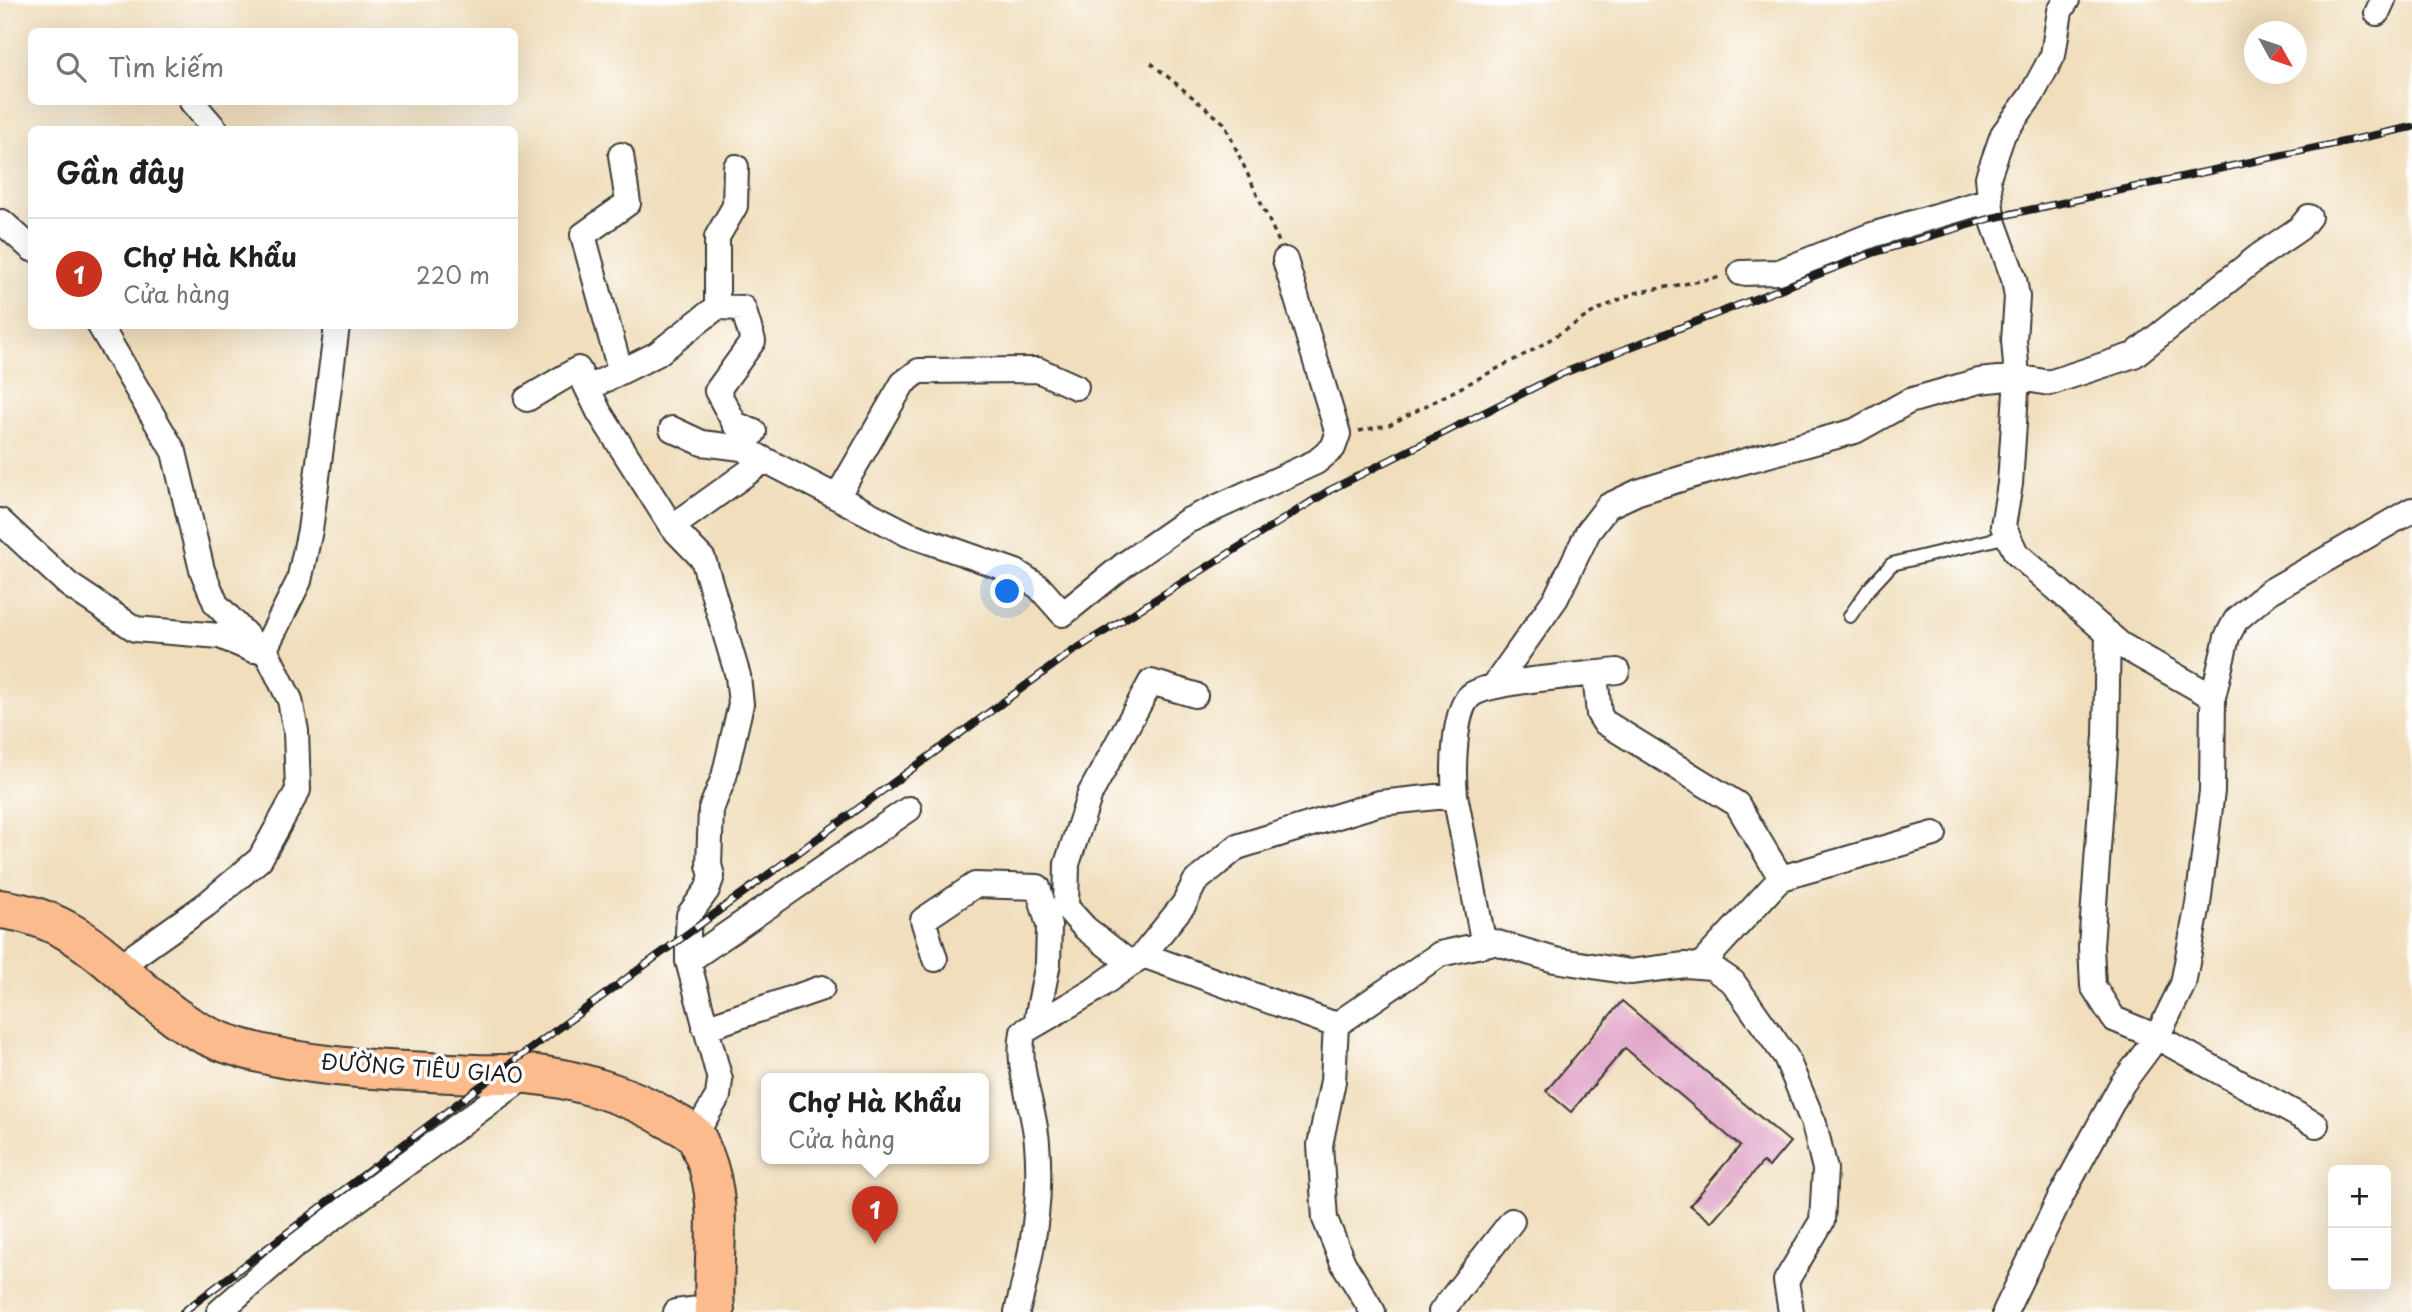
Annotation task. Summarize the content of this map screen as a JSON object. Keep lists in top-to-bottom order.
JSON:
{
  "streets": {
    "highway": ["ĐƯỜNG TIÊU GIAO"]
  },
  "north": "bottom right",
  "page": {
    "search": "Tìm kiếm",
    "heading": "Gần đây",
    "list": [
      {
        "mark": "1",
        "name": "Chợ Hà Khẩu",
        "note": "Cửa hàng",
        "value": "220 m"
      }
    ],
    "popup": ["Chợ Hà Khẩu", "Cửa hàng"],
    "map_buttons": ["+", "−"],
    "pins": "1"
  }
}
